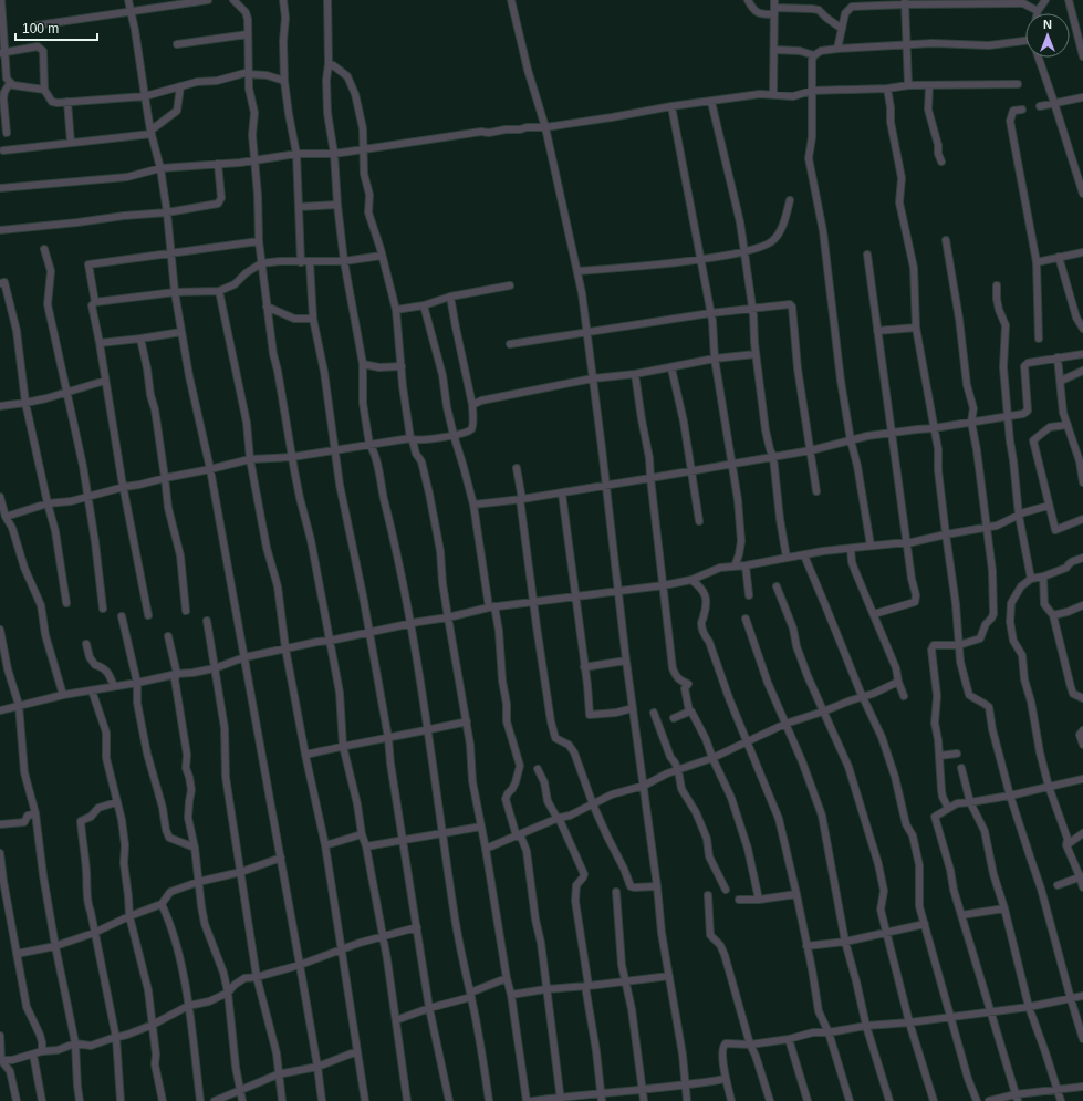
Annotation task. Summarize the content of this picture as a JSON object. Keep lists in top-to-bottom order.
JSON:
{
  "scale_bar": "100 m",
  "north": "top"
}
